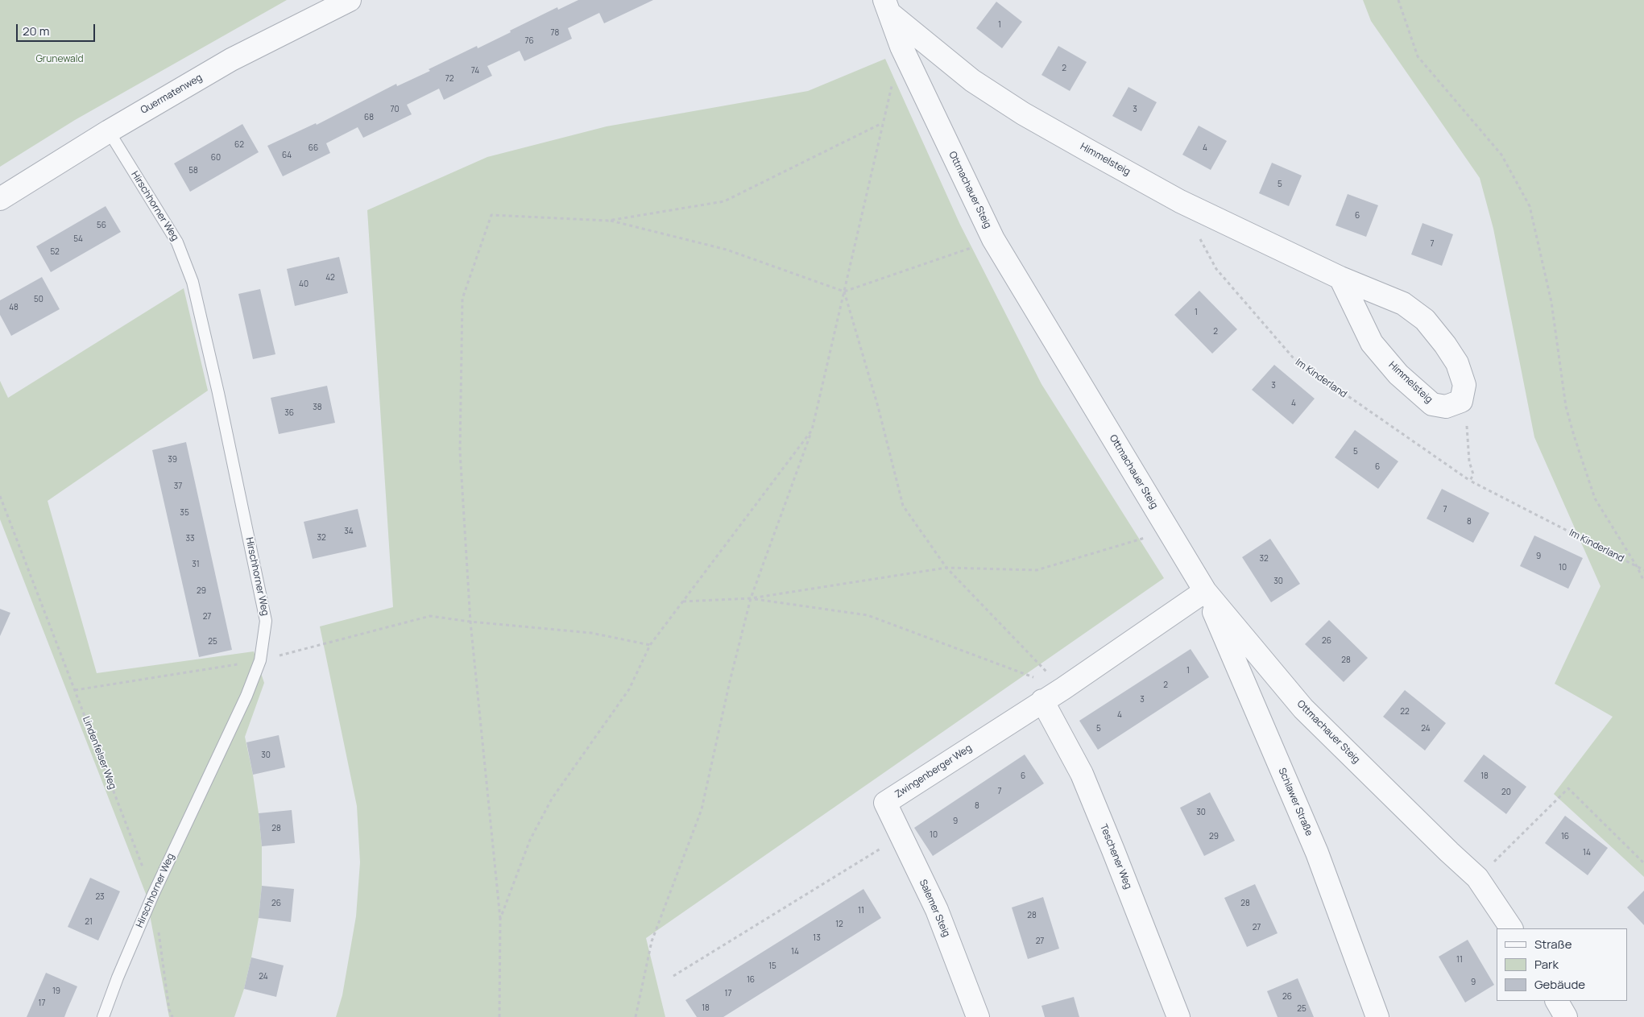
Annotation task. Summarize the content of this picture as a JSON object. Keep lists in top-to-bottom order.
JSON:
{
  "streets": {
    "street": [
      "Quermatenweg",
      "Himmelsteig",
      "Ottmachauer Steig",
      "Zwingenberger Weg",
      "Schlawer Straße",
      "Teschener Weg",
      "Salemer Steig"
    ],
    "lane": ["Hirschhorner Weg"],
    "path": ["Im Kinderland", "Lindenfelser Weg"]
  },
  "crossings": [
    ["Quermatenweg", "Hirschhorner Weg"],
    ["Himmelsteig", "Ottmachauer Steig"],
    ["Ottmachauer Steig", "Zwingenberger Weg"],
    ["Ottmachauer Steig", "Schlawer Straße"],
    ["Hirschhorner Weg", "Lindenfelser Weg"],
    ["Zwingenberger Weg", "Schlawer Straße"],
    ["Zwingenberger Weg", "Teschener Weg"],
    ["Zwingenberger Weg", "Salemer Steig"]
  ],
  "parks": ["Grunewald"],
  "house_numbers": [
    "1",
    "78",
    "76",
    "2",
    "74",
    "72",
    "70",
    "3",
    "68",
    "62",
    "66",
    "4",
    "64",
    "60",
    "58",
    "5",
    "6",
    "56",
    "54",
    "7",
    "52",
    "42",
    "40",
    "50",
    "48",
    "1",
    "2",
    "3",
    "4",
    "38",
    "36",
    "5",
    "39",
    "6",
    "37",
    "7",
    "35",
    "8",
    "34",
    "32",
    "33",
    "9",
    "32",
    "31",
    "10",
    "30",
    "29",
    "27",
    "26",
    "25",
    "28",
    "1",
    "2",
    "3",
    "22",
    "4",
    "5",
    "24",
    "30",
    "6",
    "18",
    "7",
    "20",
    "8",
    "30",
    "9",
    "28",
    "10",
    "29",
    "16",
    "14",
    "23",
    "26",
    "28",
    "11",
    "28",
    "21",
    "12",
    "27",
    "13",
    "27",
    "14",
    "11",
    "15",
    "24",
    "16",
    "9",
    "19",
    "17",
    "26",
    "17",
    "18",
    "25"
  ],
  "legend": ["Straße", "Park", "Gebäude"],
  "scale_bar": "20 m"
}
